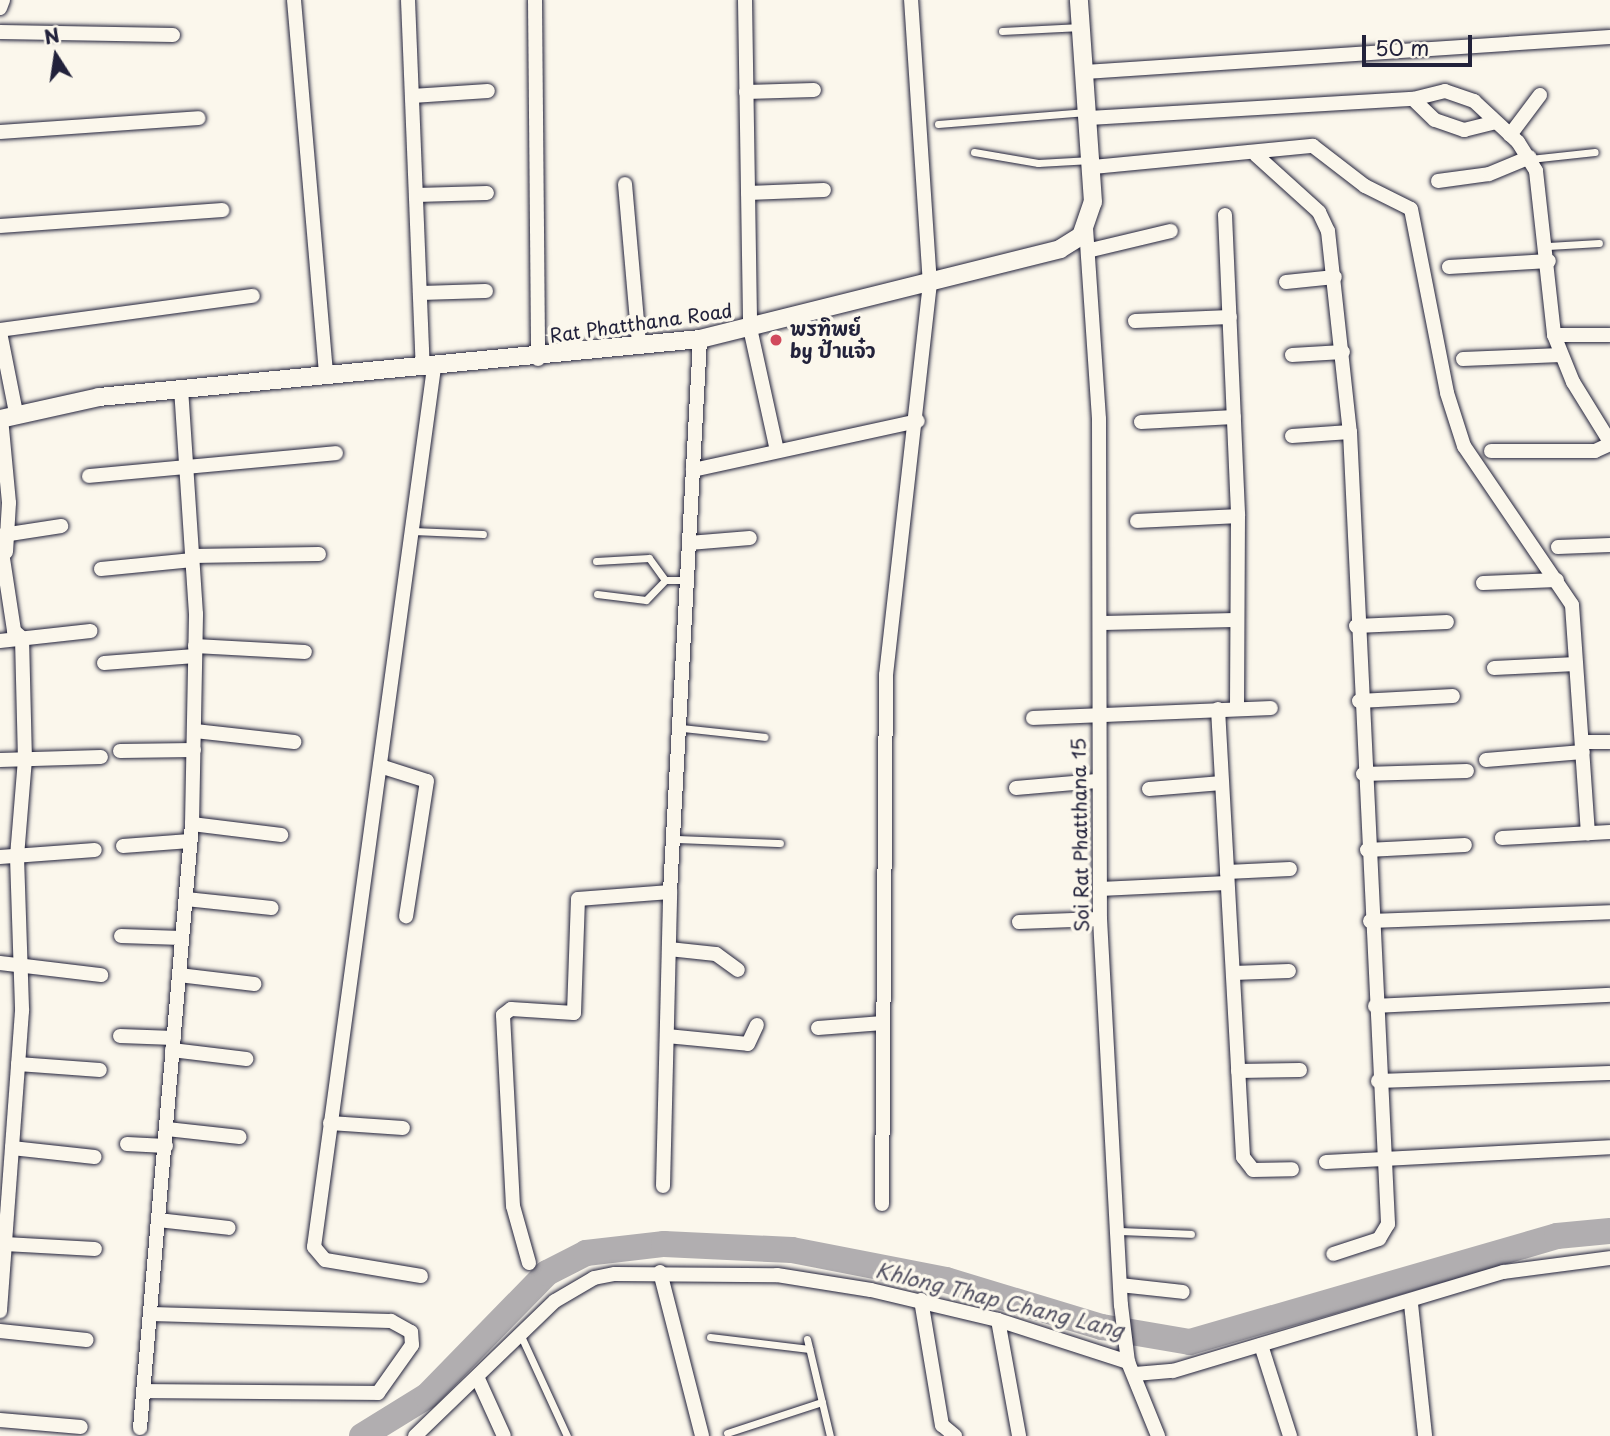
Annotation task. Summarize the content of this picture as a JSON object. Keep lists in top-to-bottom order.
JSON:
{
  "streets": {
    "street": ["Rat Phatthana Road", "Soi Rat Phatthana 15"]
  },
  "crossings": [
    ["Rat Phatthana Road", "Soi Rat Phatthana 15"]
  ],
  "water": ["Khlong Thap Chang Lang"],
  "places": ["พรทิพย์ by ป้าแจ๋ว"],
  "scale_bar": "50 m",
  "north": "top"
}
